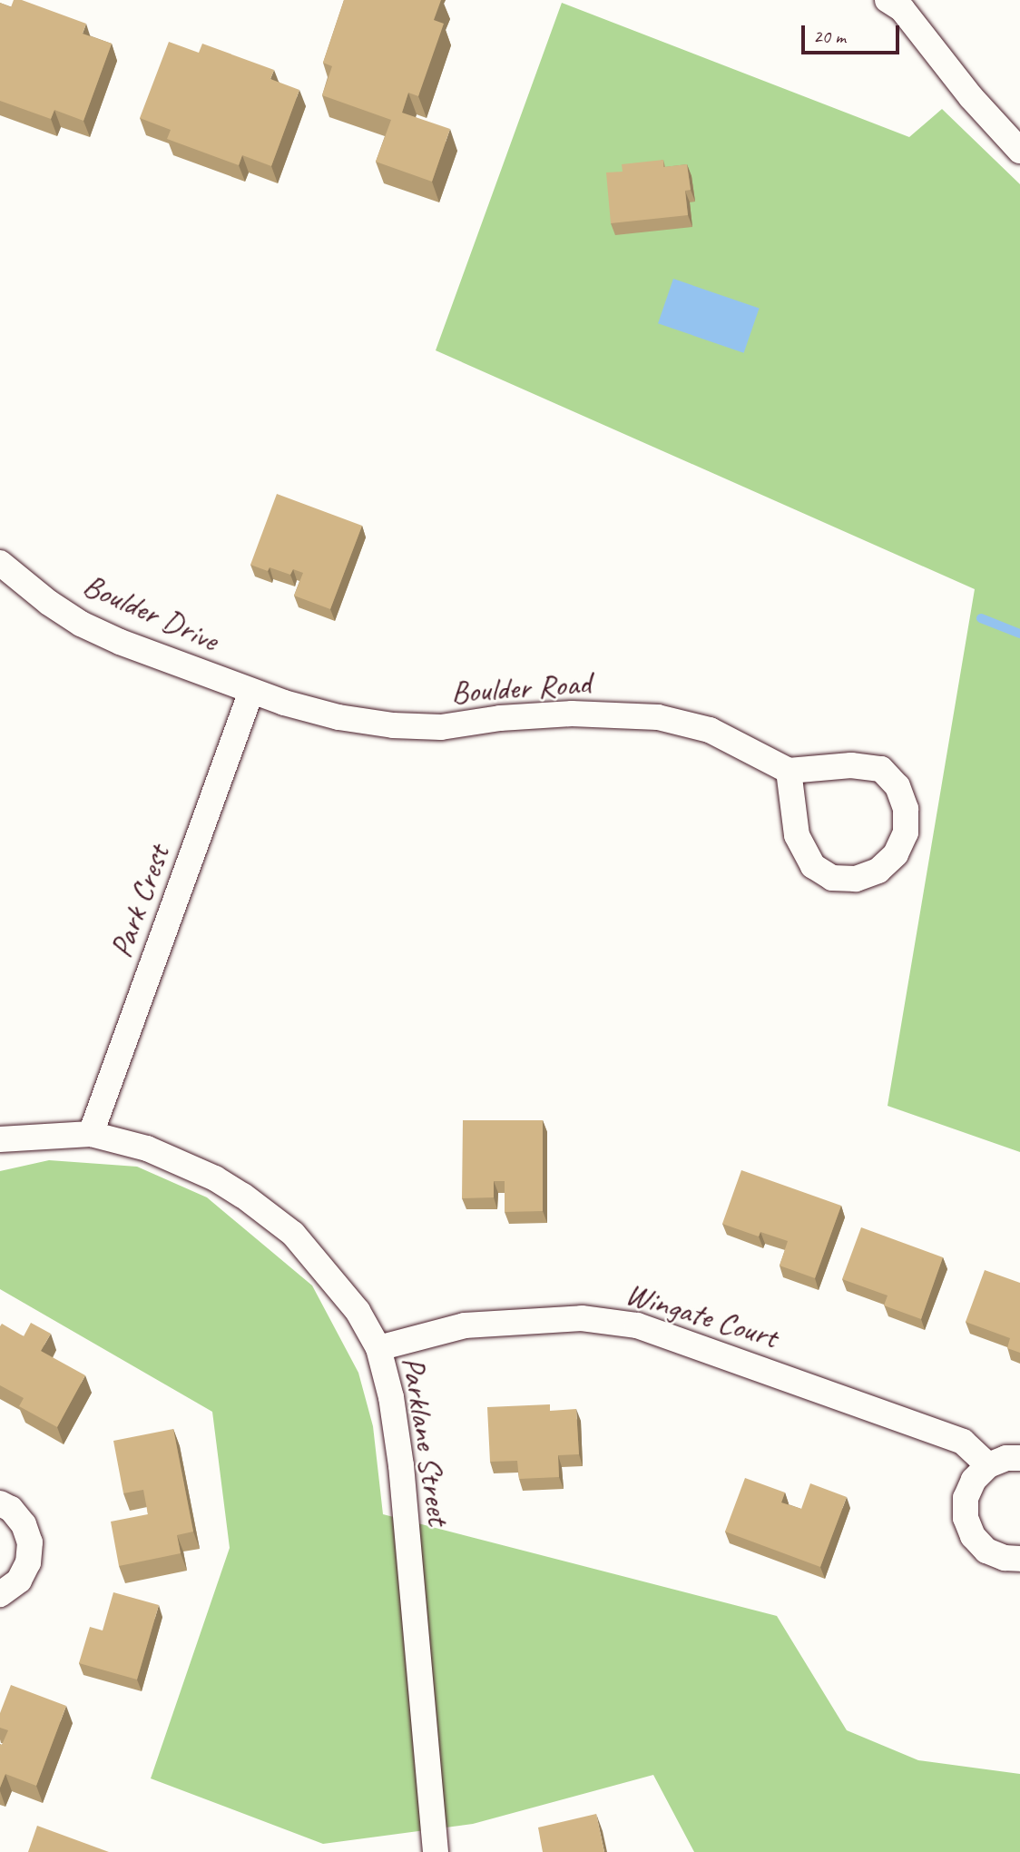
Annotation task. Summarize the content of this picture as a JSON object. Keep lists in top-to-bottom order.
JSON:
{
  "streets": {
    "street": [
      "Boulder Drive",
      "Boulder Road",
      "Park Crest",
      "Wingate Court",
      "Parklane Street"
    ]
  },
  "crossings": [
    ["Boulder Drive", "Boulder Road"],
    ["Boulder Drive", "Park Crest"],
    ["Boulder Road", "Park Crest"],
    ["Park Crest", "Parklane Street"],
    ["Wingate Court", "Parklane Street"]
  ],
  "scale_bar": "20 m"
}
